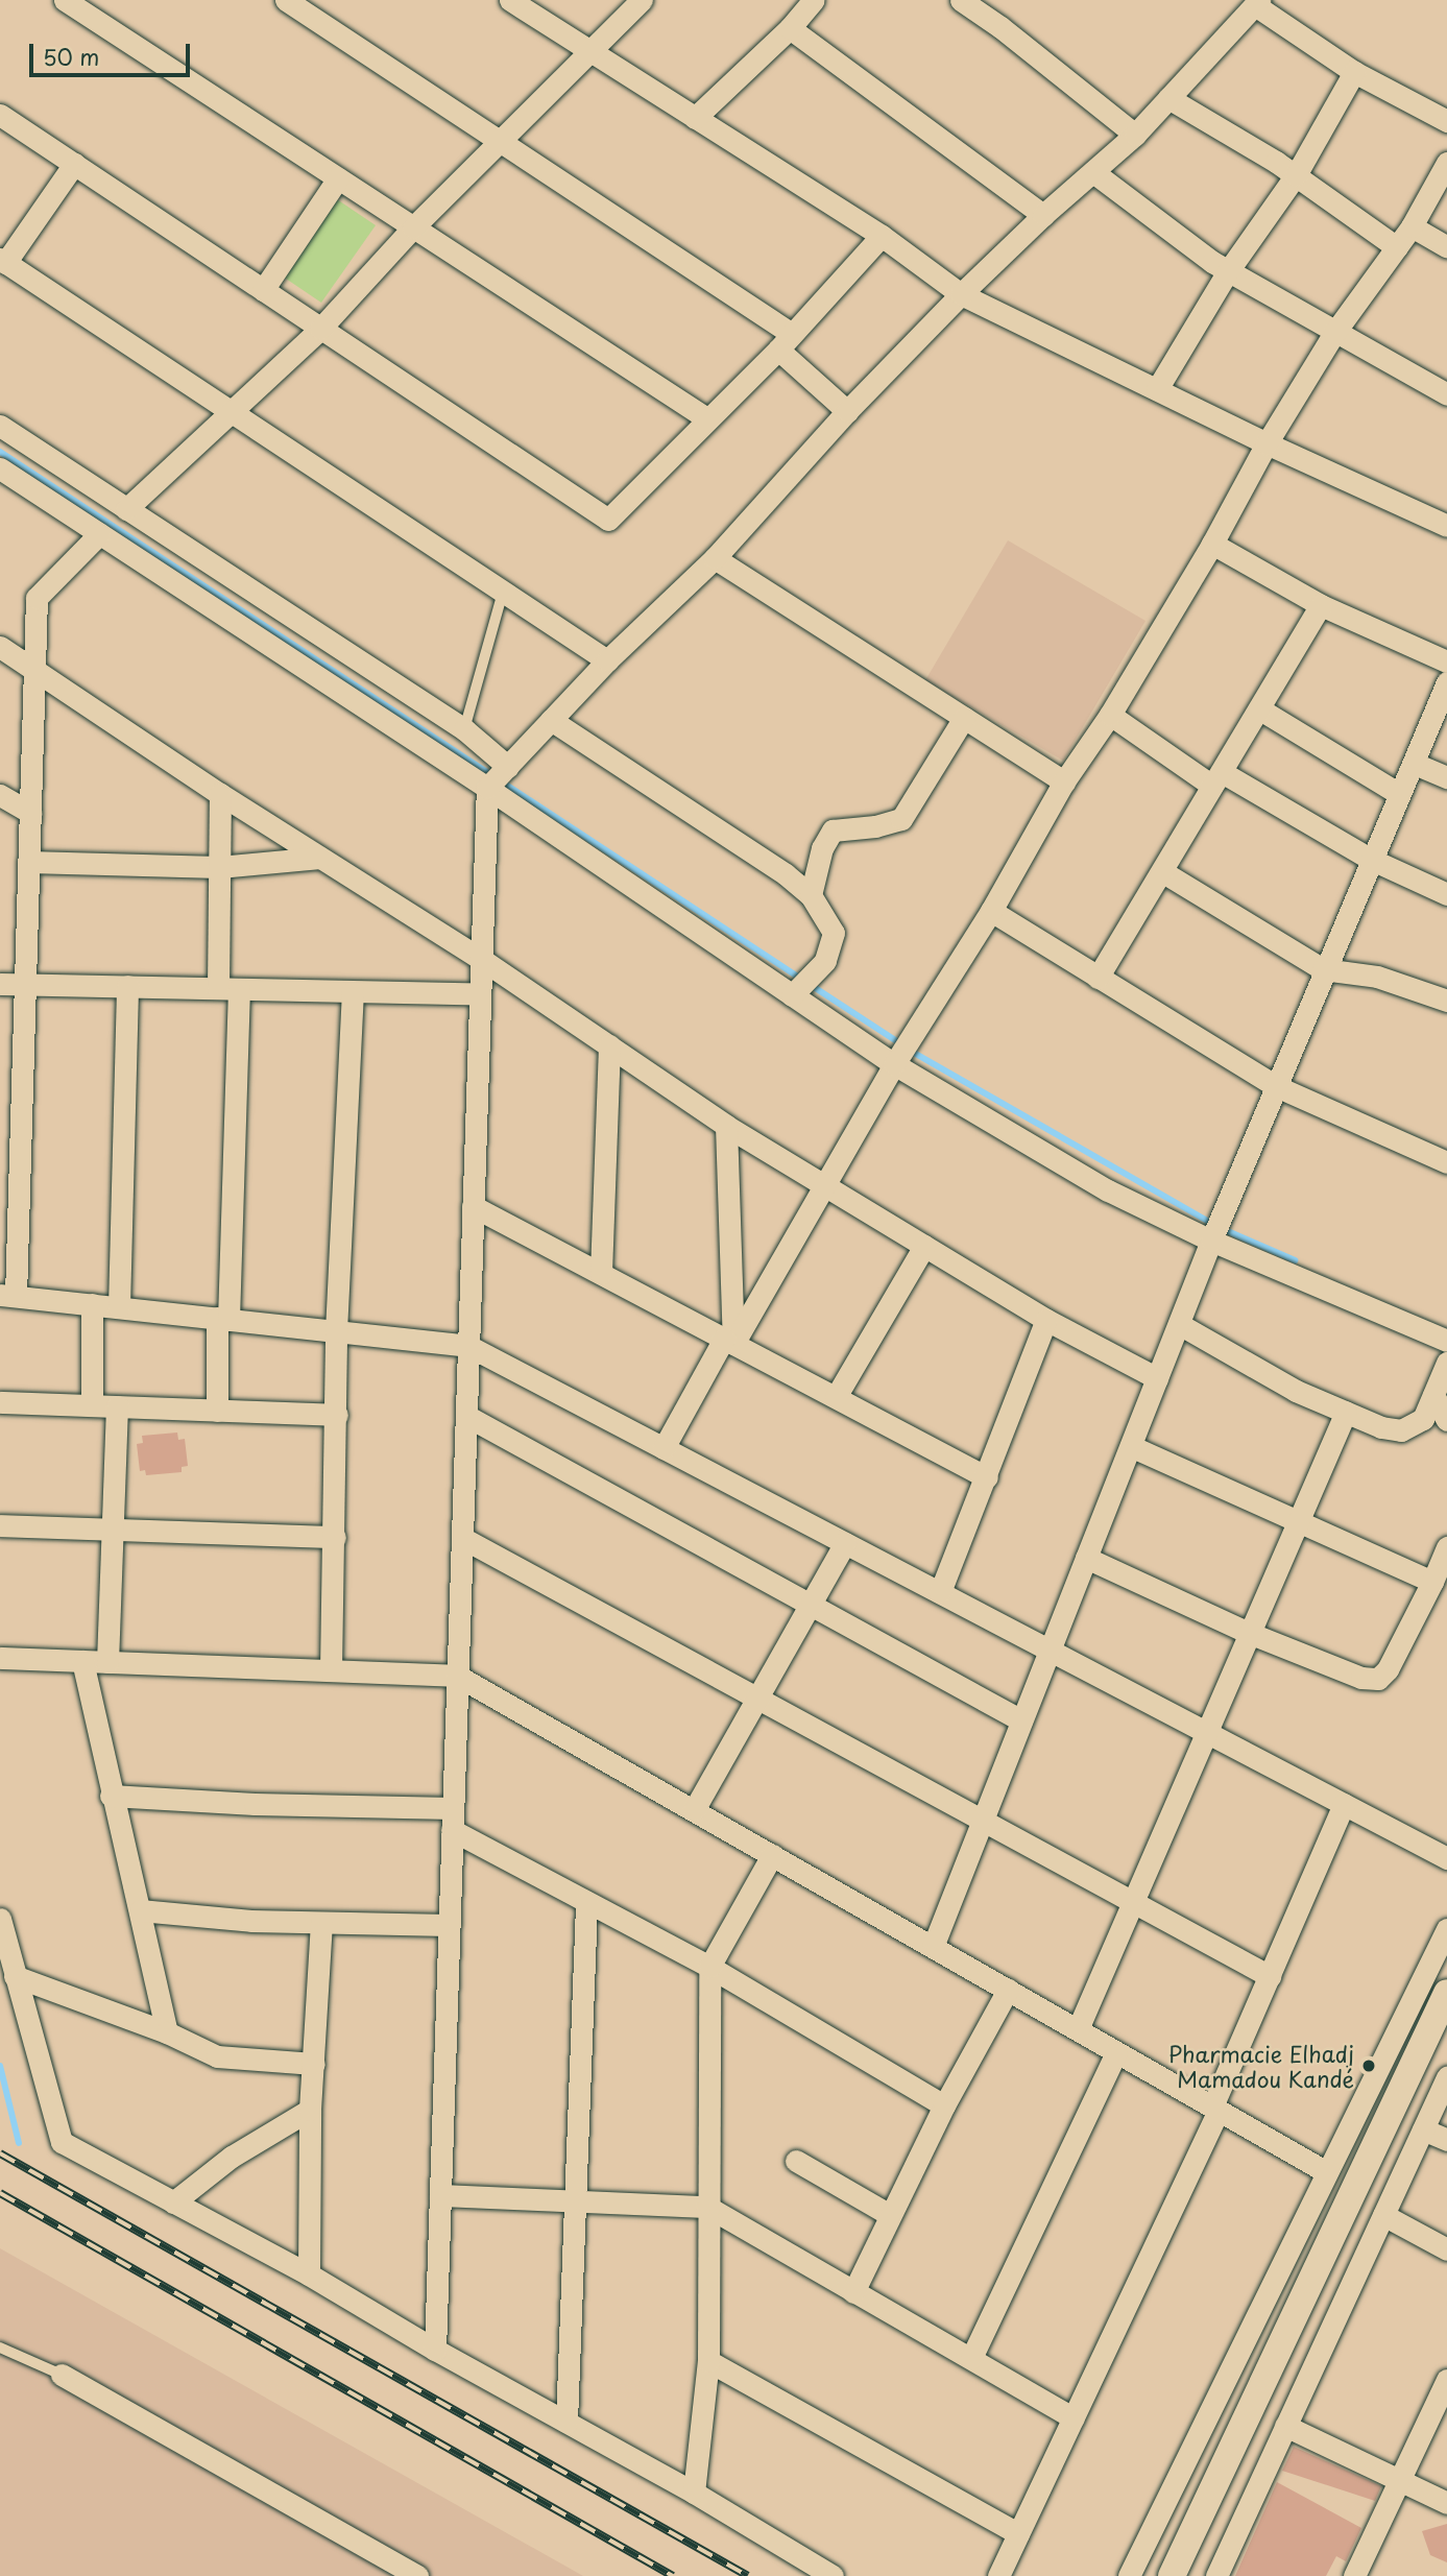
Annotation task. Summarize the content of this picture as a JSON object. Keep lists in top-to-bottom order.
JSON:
{
  "places": ["Pharmacie Elhadj Mamadou Kandé"],
  "scale_bar": "50 m"
}
